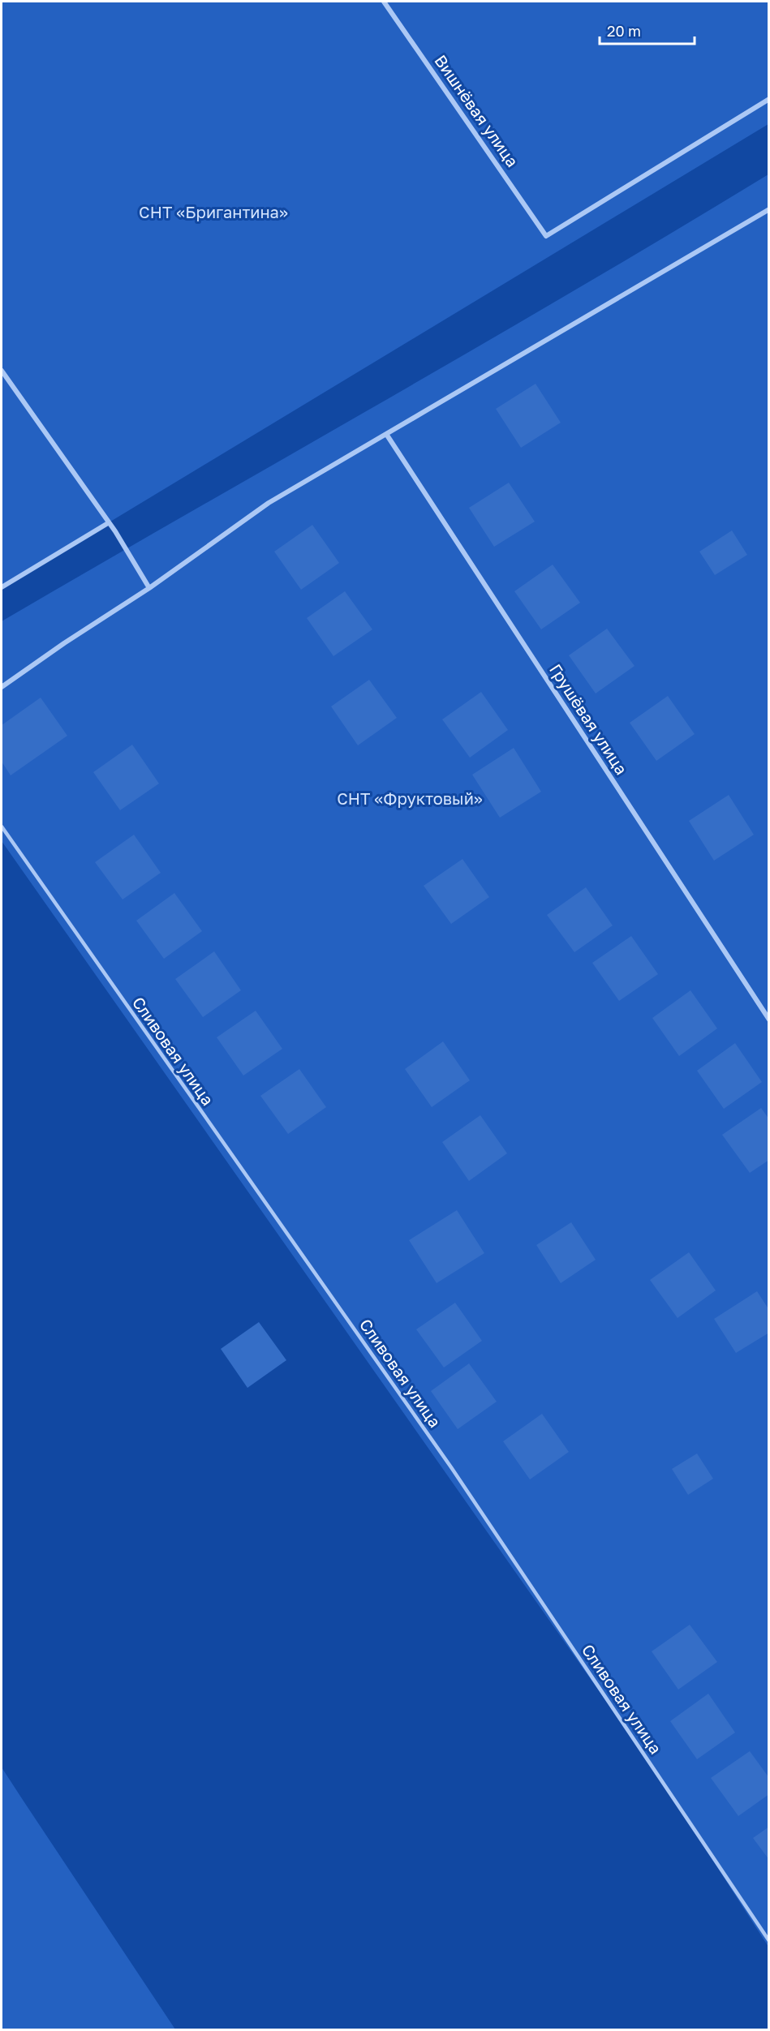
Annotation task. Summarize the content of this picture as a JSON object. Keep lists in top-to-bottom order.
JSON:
{
  "streets": {
    "street": ["Вишнёвая улица", "Грушёвая улица"],
    "lane": ["Сливовая улица"]
  },
  "parks": ["СНТ «Бригантина»", "СНТ «Фруктовый»"],
  "scale_bar": "20 m"
}
